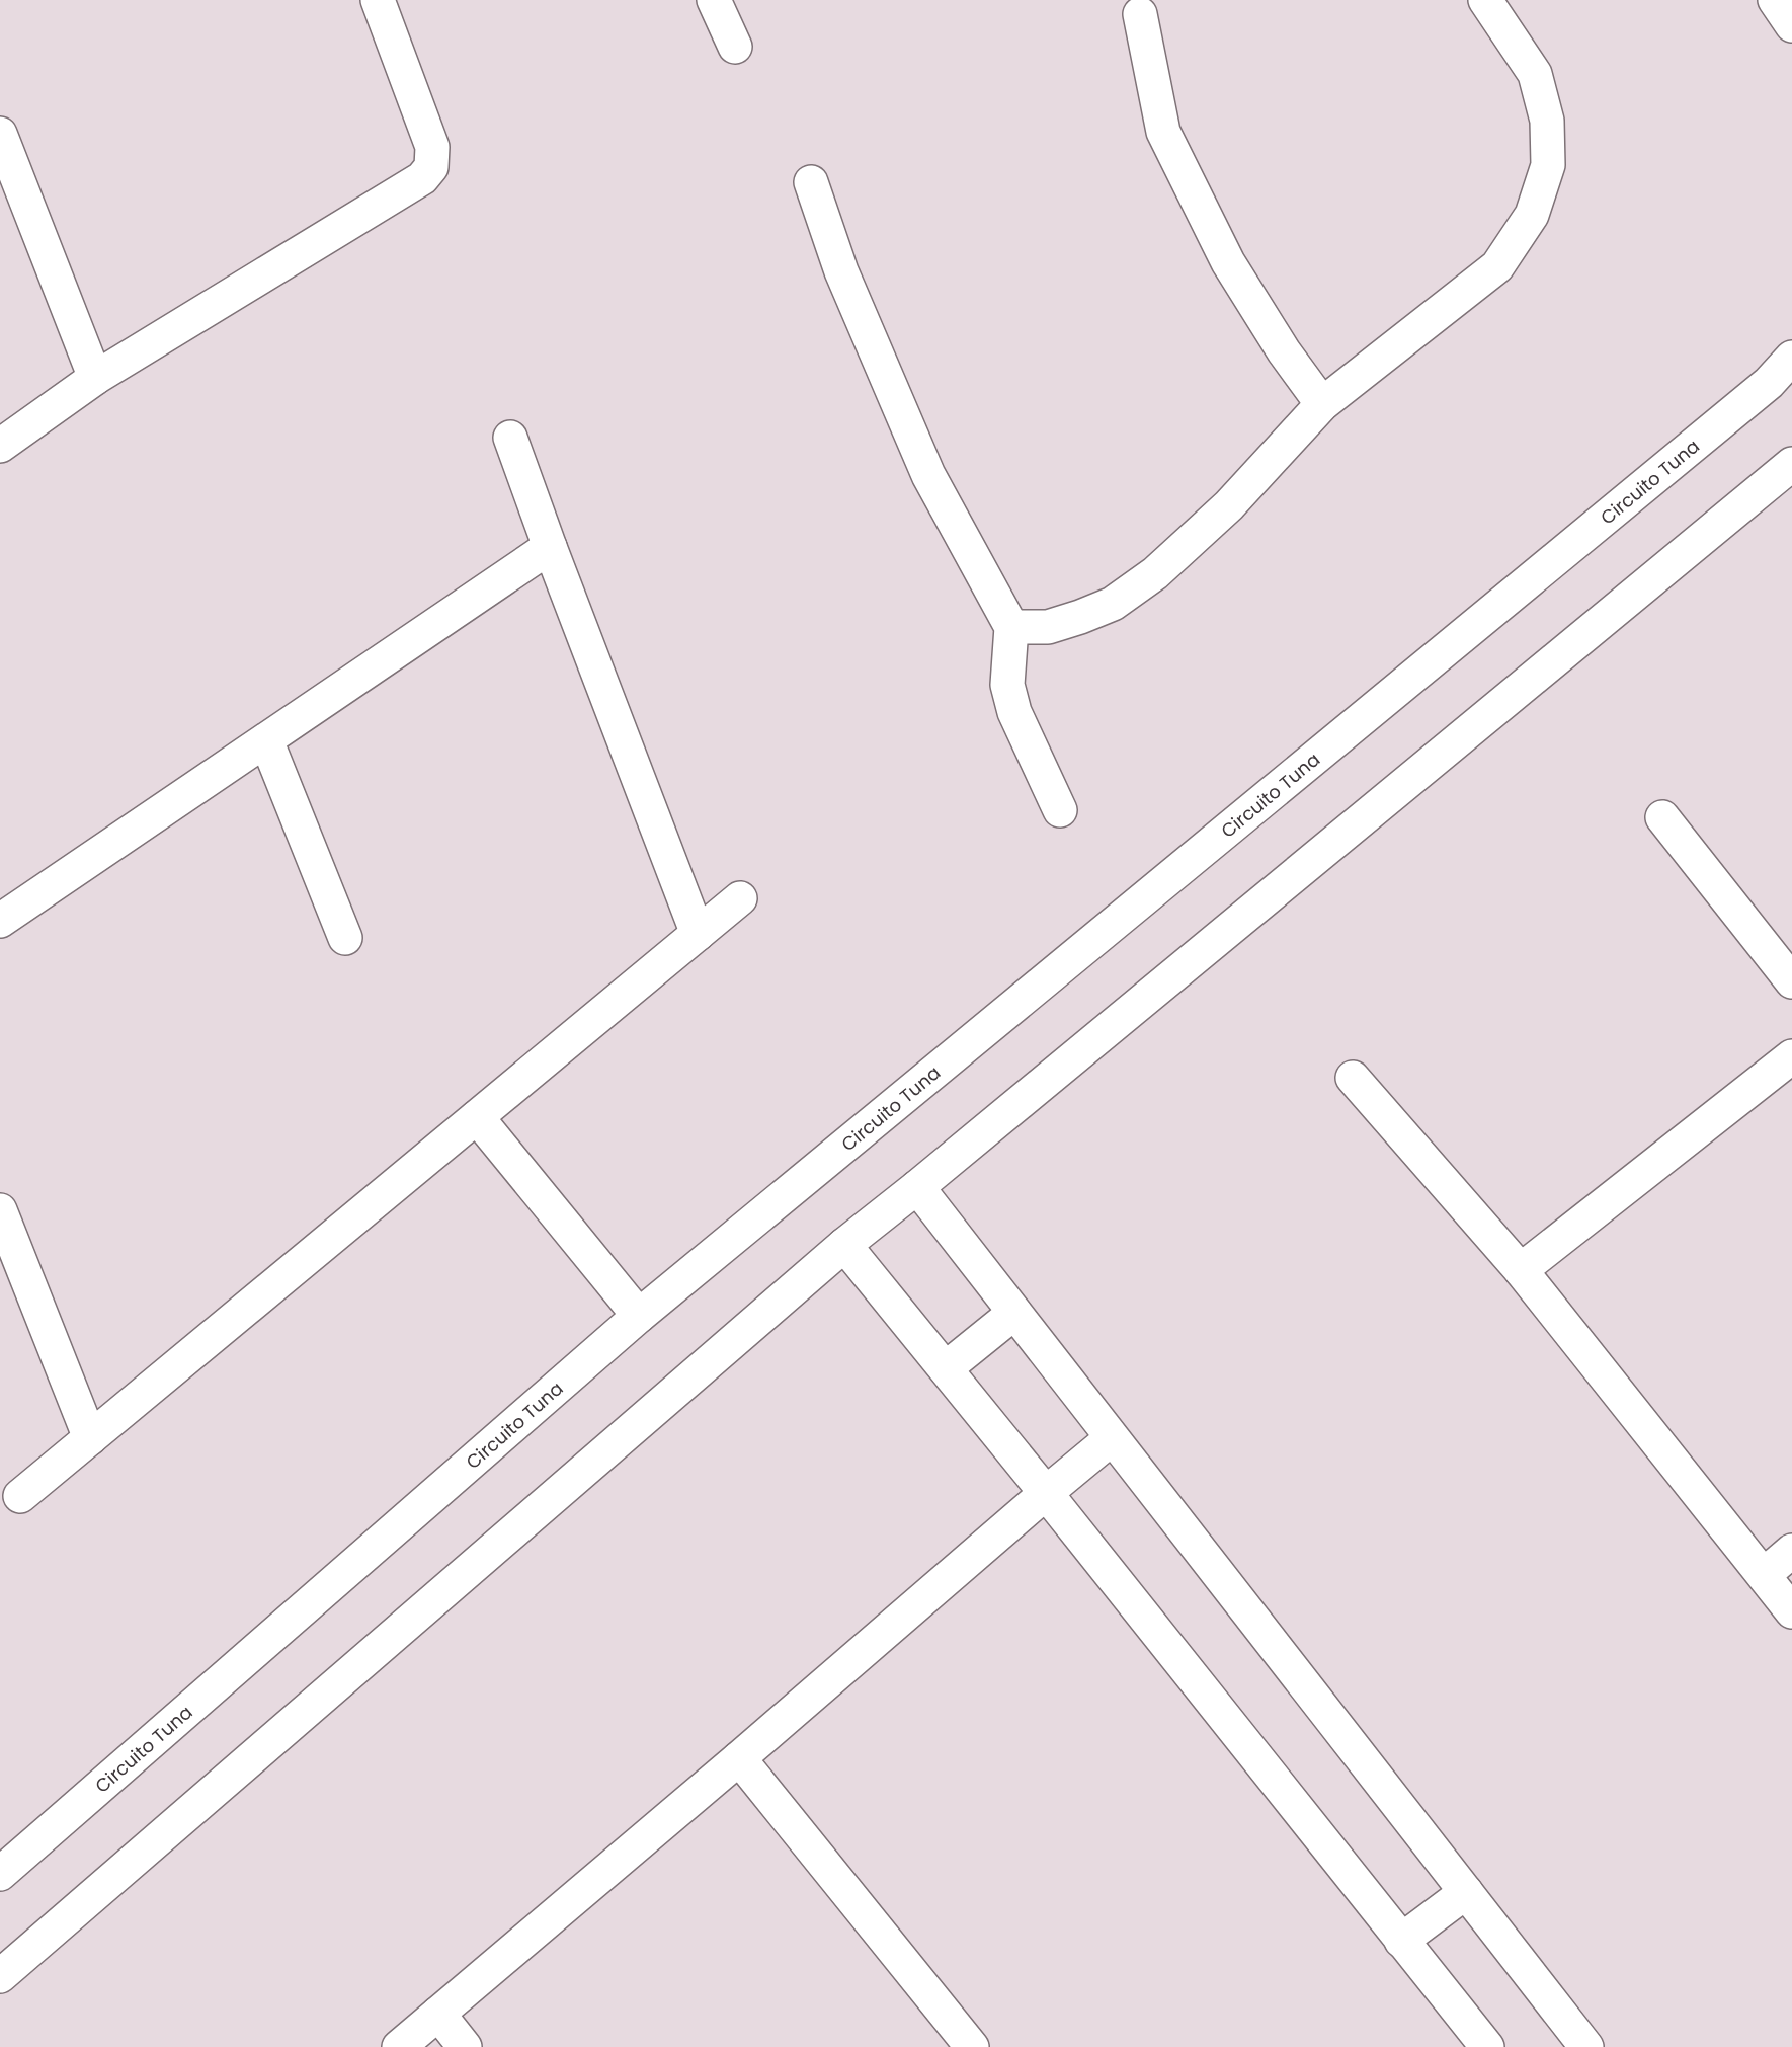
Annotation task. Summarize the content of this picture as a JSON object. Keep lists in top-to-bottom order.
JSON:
{
  "streets": {
    "street": ["Circuito Tuna"]
  }
}
